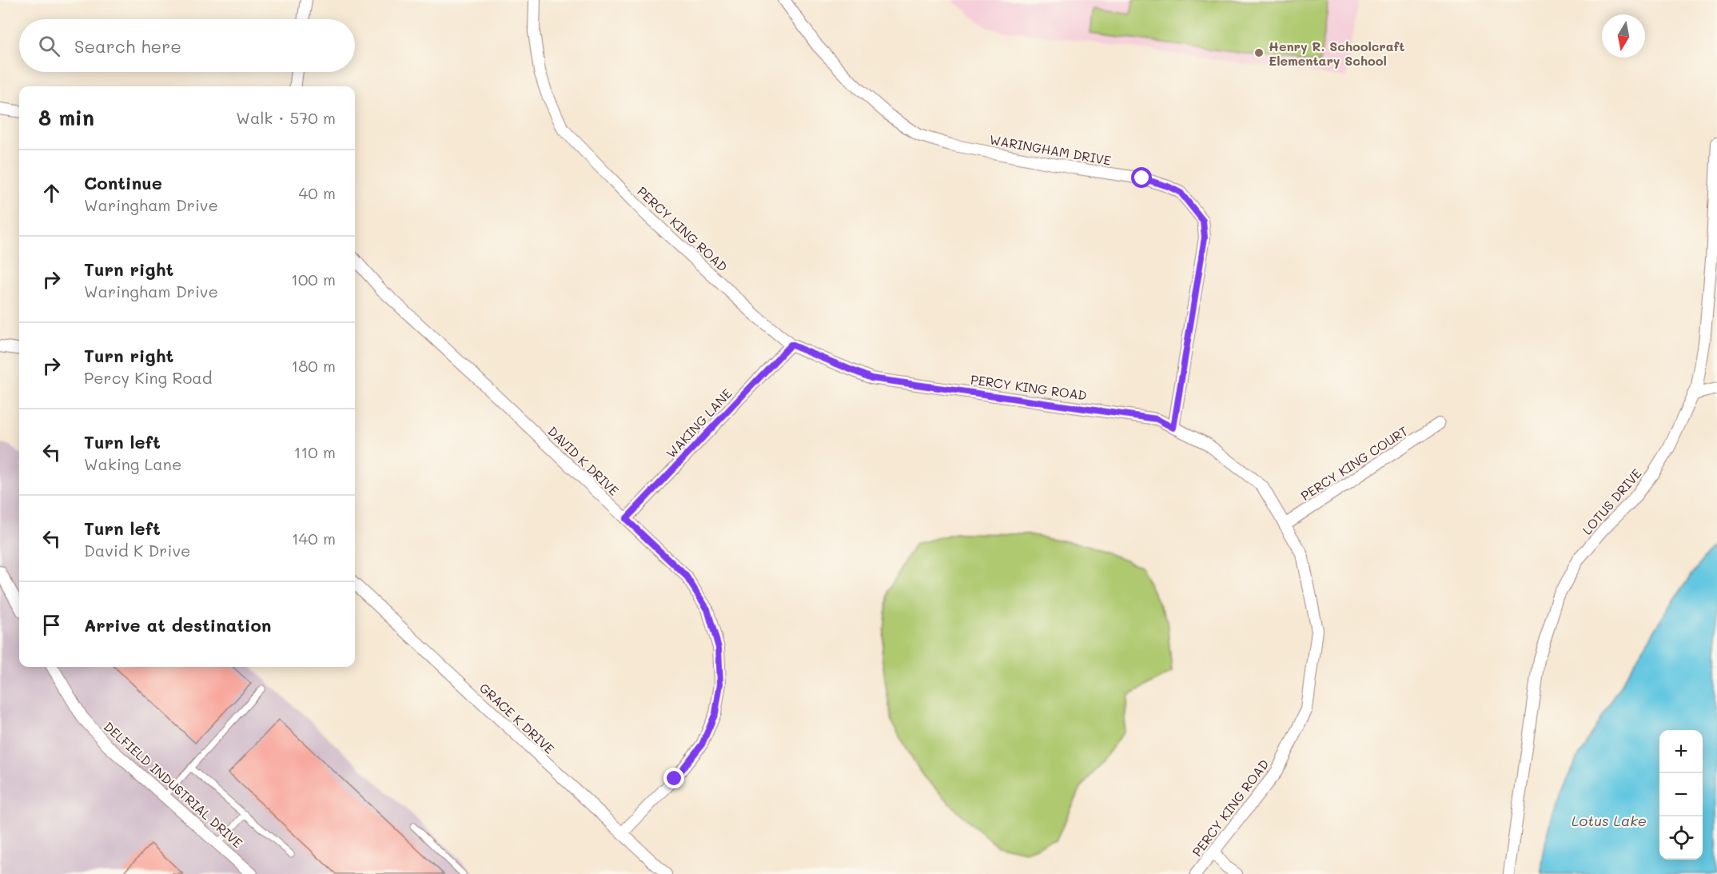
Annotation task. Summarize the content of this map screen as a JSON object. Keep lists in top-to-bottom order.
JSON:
{
  "streets": {
    "street": [
      "WARINGHAM DRIVE",
      "PERCY KING ROAD",
      "WAKING LANE",
      "DAVID K DRIVE",
      "PERCY KING COURT",
      "LOTUS DRIVE",
      "GRACE K DRIVE",
      "DELFIELD INDUSTRIAL DRIVE"
    ]
  },
  "crossings": [
    ["WARINGHAM DRIVE", "PERCY KING ROAD"],
    ["PERCY KING ROAD", "WAKING LANE"],
    ["PERCY KING ROAD", "PERCY KING COURT"],
    ["WAKING LANE", "DAVID K DRIVE"],
    ["DAVID K DRIVE", "GRACE K DRIVE"]
  ],
  "water": ["Lotus Lake"],
  "places": ["Henry R. Schoolcraft Elementary School"],
  "north": "bottom",
  "page": {
    "search": "Search here",
    "heading": ["8 min", "Walk · 570 m"],
    "list": [
      ["Continue", "Waringham Drive", "40 m"],
      ["Turn right", "Waringham Drive", "100 m"],
      ["Turn right", "Percy King Road", "180 m"],
      ["Turn left", "Waking Lane", "110 m"],
      ["Turn left", "David K Drive", "140 m"],
      "Arrive at destination"
    ],
    "map_buttons": ["+", "−"]
  }
}
